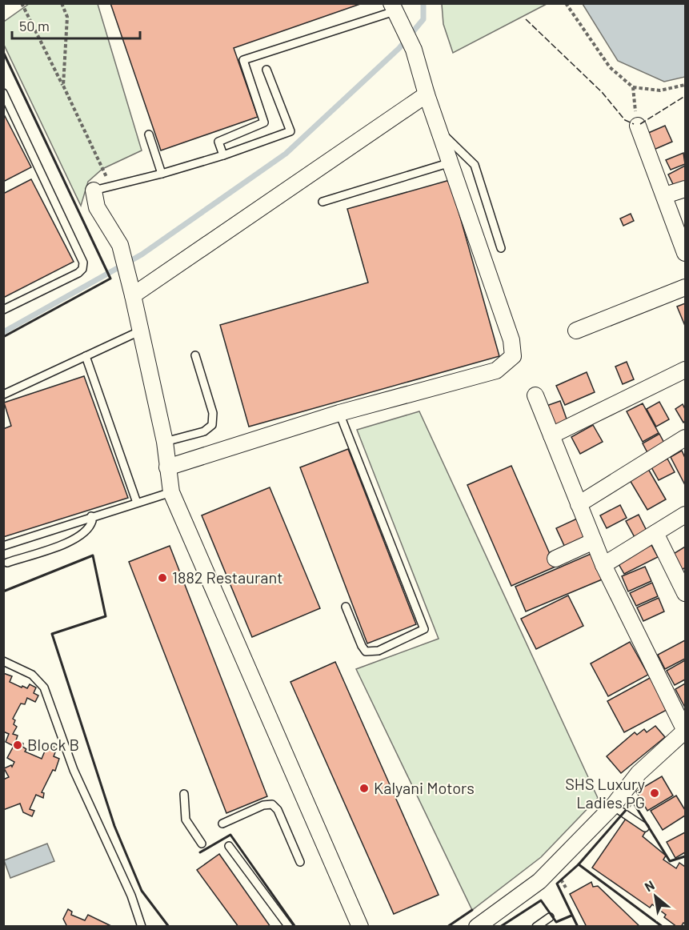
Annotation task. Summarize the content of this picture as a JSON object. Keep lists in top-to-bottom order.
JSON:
{
  "places": [
    "1882 Restaurant",
    "Block B",
    "Kalyani Motors",
    "SHS Luxury Ladies PG"
  ],
  "scale_bar": "50 m",
  "north": "top left"
}
